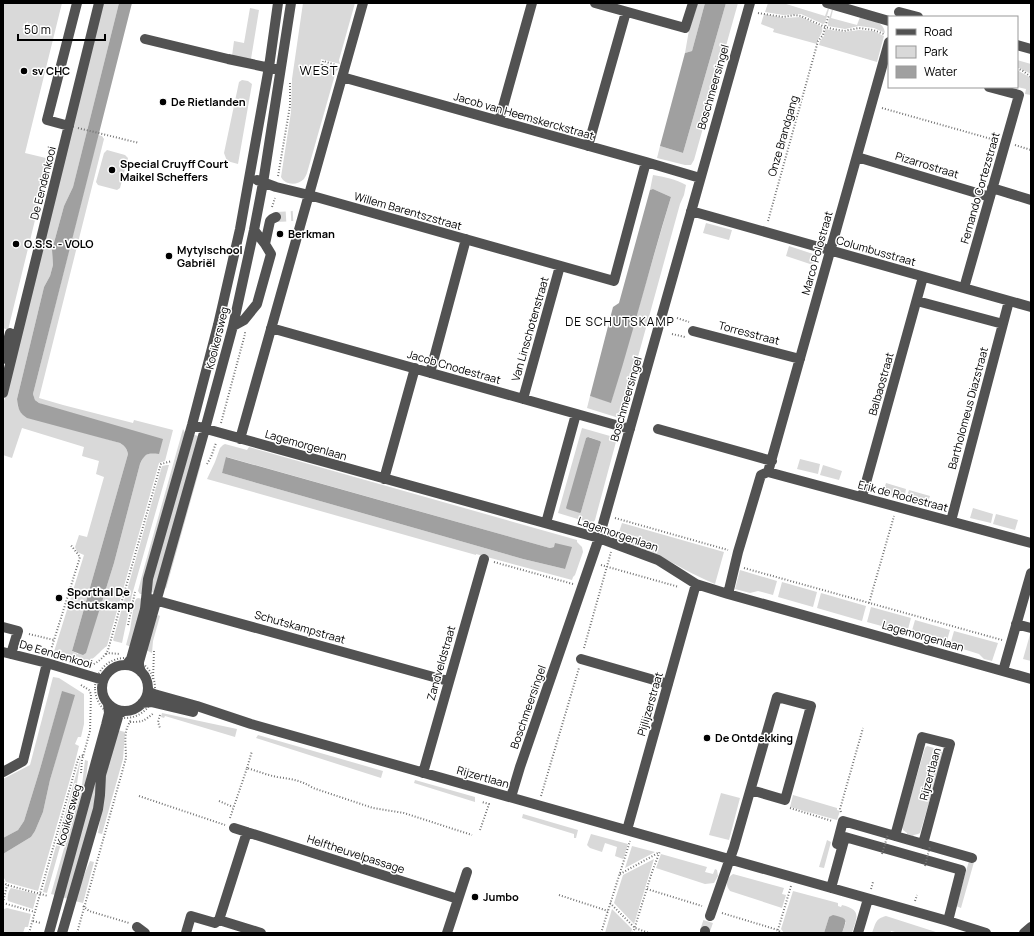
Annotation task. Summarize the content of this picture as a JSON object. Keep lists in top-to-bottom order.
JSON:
{
  "streets": {
    "street": [
      "Boschmeersingel",
      "Jacob van Heemskerckstraat",
      "Pizarrostraat",
      "De Eendenkooi",
      "Fernando Cortezstraat",
      "Willem Barentszstraat",
      "Columbusstraat",
      "Marco Polostraat",
      "Van Linschotenstraat",
      "Torresstraat",
      "Kooikersweg",
      "Jacob Cnodestraat",
      "Balbaostraat",
      "Bartholomeus Diazstraat",
      "Lagemorgenlaan",
      "Erik de Rodestraat",
      "Schutskampstraat",
      "Zandveldstraat",
      "Pijlijzerstraat",
      "Rijzertlaan",
      "Helftheuvelpassage"
    ],
    "path": ["Onze Brandgang"]
  },
  "crossings": [
    ["Boschmeersingel", "Jacob van Heemskerckstraat"],
    ["Boschmeersingel", "Columbusstraat"],
    ["Boschmeersingel", "Jacob Cnodestraat"],
    ["Boschmeersingel", "Lagemorgenlaan"],
    ["Boschmeersingel", "Rijzertlaan"],
    ["Onze Brandgang", "Columbusstraat"],
    ["Pizarrostraat", "Fernando Cortezstraat"],
    ["Pizarrostraat", "Marco Polostraat"],
    ["De Eendenkooi", "Kooikersweg"],
    ["De Eendenkooi", "Rijzertlaan"],
    ["Fernando Cortezstraat", "Columbusstraat"],
    ["Willem Barentszstraat", "Van Linschotenstraat"],
    ["Willem Barentszstraat", "Kooikersweg"],
    ["Columbusstraat", "Marco Polostraat"],
    ["Columbusstraat", "Balbaostraat"],
    ["Columbusstraat", "Bartholomeus Diazstraat"],
    ["Marco Polostraat", "Torresstraat"],
    ["Marco Polostraat", "Lagemorgenlaan"],
    ["Marco Polostraat", "Erik de Rodestraat"],
    ["Van Linschotenstraat", "Jacob Cnodestraat"],
    ["Kooikersweg", "Lagemorgenlaan"],
    ["Kooikersweg", "Schutskampstraat"],
    ["Kooikersweg", "Rijzertlaan"],
    ["Balbaostraat", "Erik de Rodestraat"],
    ["Bartholomeus Diazstraat", "Erik de Rodestraat"],
    ["Lagemorgenlaan", "Pijlijzerstraat"],
    ["Schutskampstraat", "Zandveldstraat"],
    ["Zandveldstraat", "Rijzertlaan"],
    ["Pijlijzerstraat", "Rijzertlaan"]
  ],
  "districts": ["WEST", "DE SCHUTSKAMP"],
  "places": [
    "sv CHC",
    "De Rietlanden",
    "Special Cruyff Court Maikel Scheffers",
    "Berkman",
    "O.S.S. - VOLO",
    "Mytylschool Gabriël",
    "Sporthal De Schutskamp",
    "De Ontdekking",
    "Jumbo"
  ],
  "legend": ["Road", "Park", "Water"],
  "scale_bar": "50 m"
}
